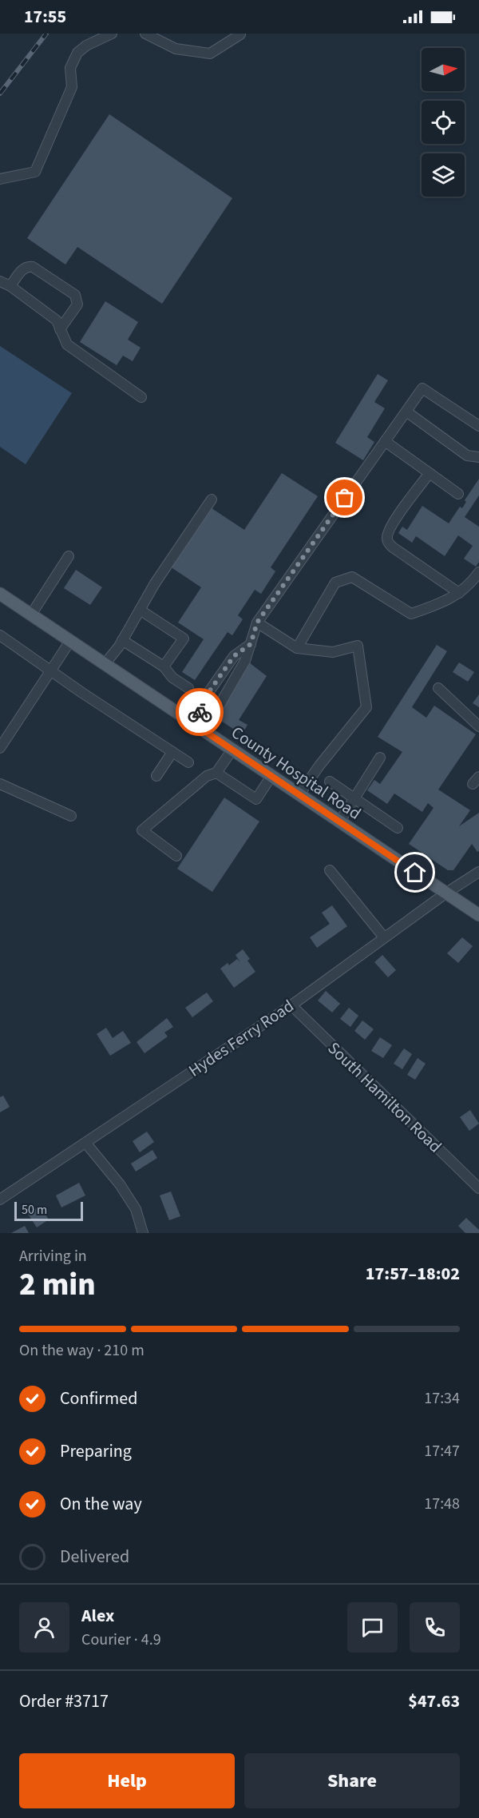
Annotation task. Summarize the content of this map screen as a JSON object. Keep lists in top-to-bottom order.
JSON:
{
  "streets": {
    "main road": ["County Hospital Road"],
    "street": ["Hydes Ferry Road", "South Hamilton Road"]
  },
  "crossings": [
    ["County Hospital Road", "Hydes Ferry Road"],
    ["Hydes Ferry Road", "South Hamilton Road"]
  ],
  "scale_bar": "50 m",
  "north": "right",
  "page": {
    "status": "17:55",
    "scale": "50 m",
    "heading": ["2 min", "Arriving in", "17:57–18:02"],
    "panel": [
      "Alex",
      "Courier · 4.9",
      "Order #3717",
      "$47.63"
    ],
    "bar": "On the way · 210 m",
    "list": [
      ["Confirmed", "17:34"],
      ["Preparing", "17:47"],
      ["On the way", "17:48"],
      "Delivered"
    ],
    "buttons": ["Help", "Share"]
  }
}
